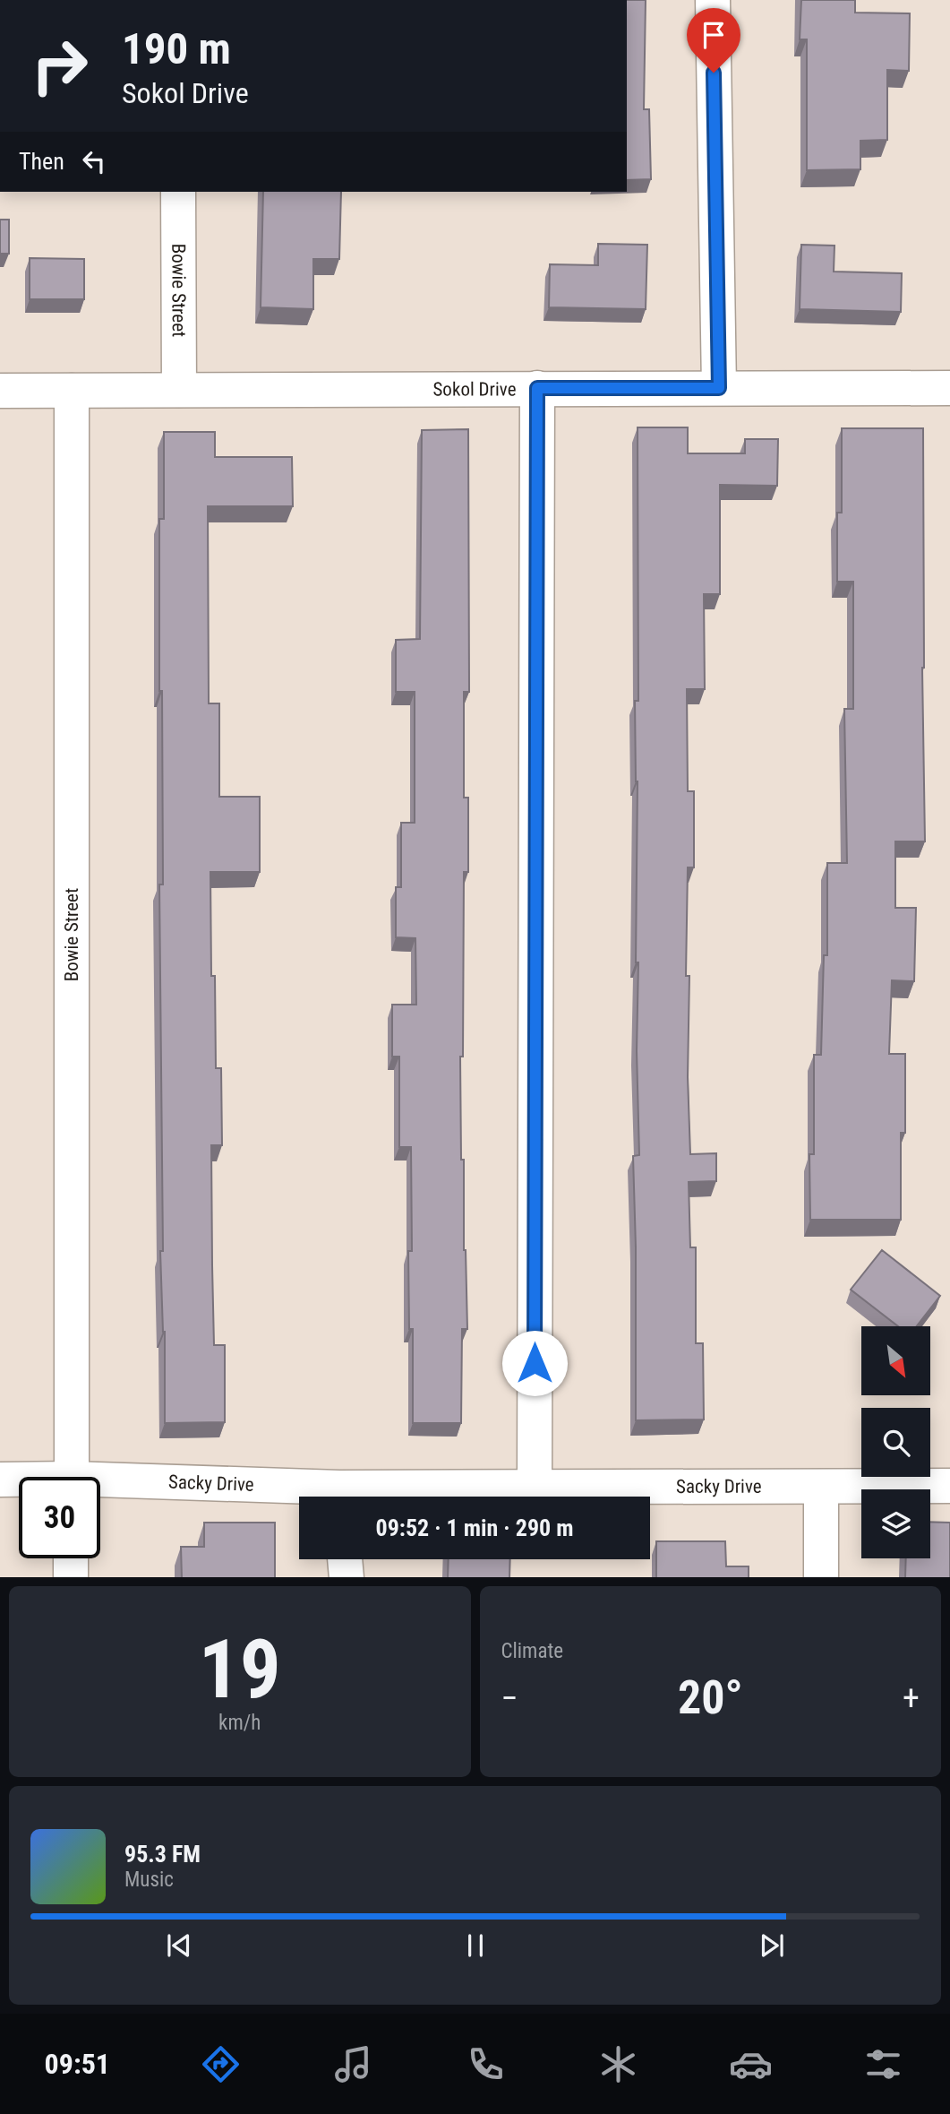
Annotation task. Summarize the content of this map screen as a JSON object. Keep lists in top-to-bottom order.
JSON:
{
  "streets": {
    "street": ["Bowie Street", "Sokol Drive", "Sacky Drive"]
  },
  "crossings": [
    ["Bowie Street", "Sokol Drive"]
  ],
  "north": "bottom right",
  "page": {
    "turn": ["190 m", "Sokol Drive"],
    "then": "Then",
    "limit": "30",
    "trip": "09:52 · 1 min · 290 m",
    "tile": [
      ["19", "km/h"],
      "Climate"
    ],
    "heat": ["−", "20°", "+"],
    "song": ["95.3 FM", "Music"],
    "tabs": "09:51"
  }
}
